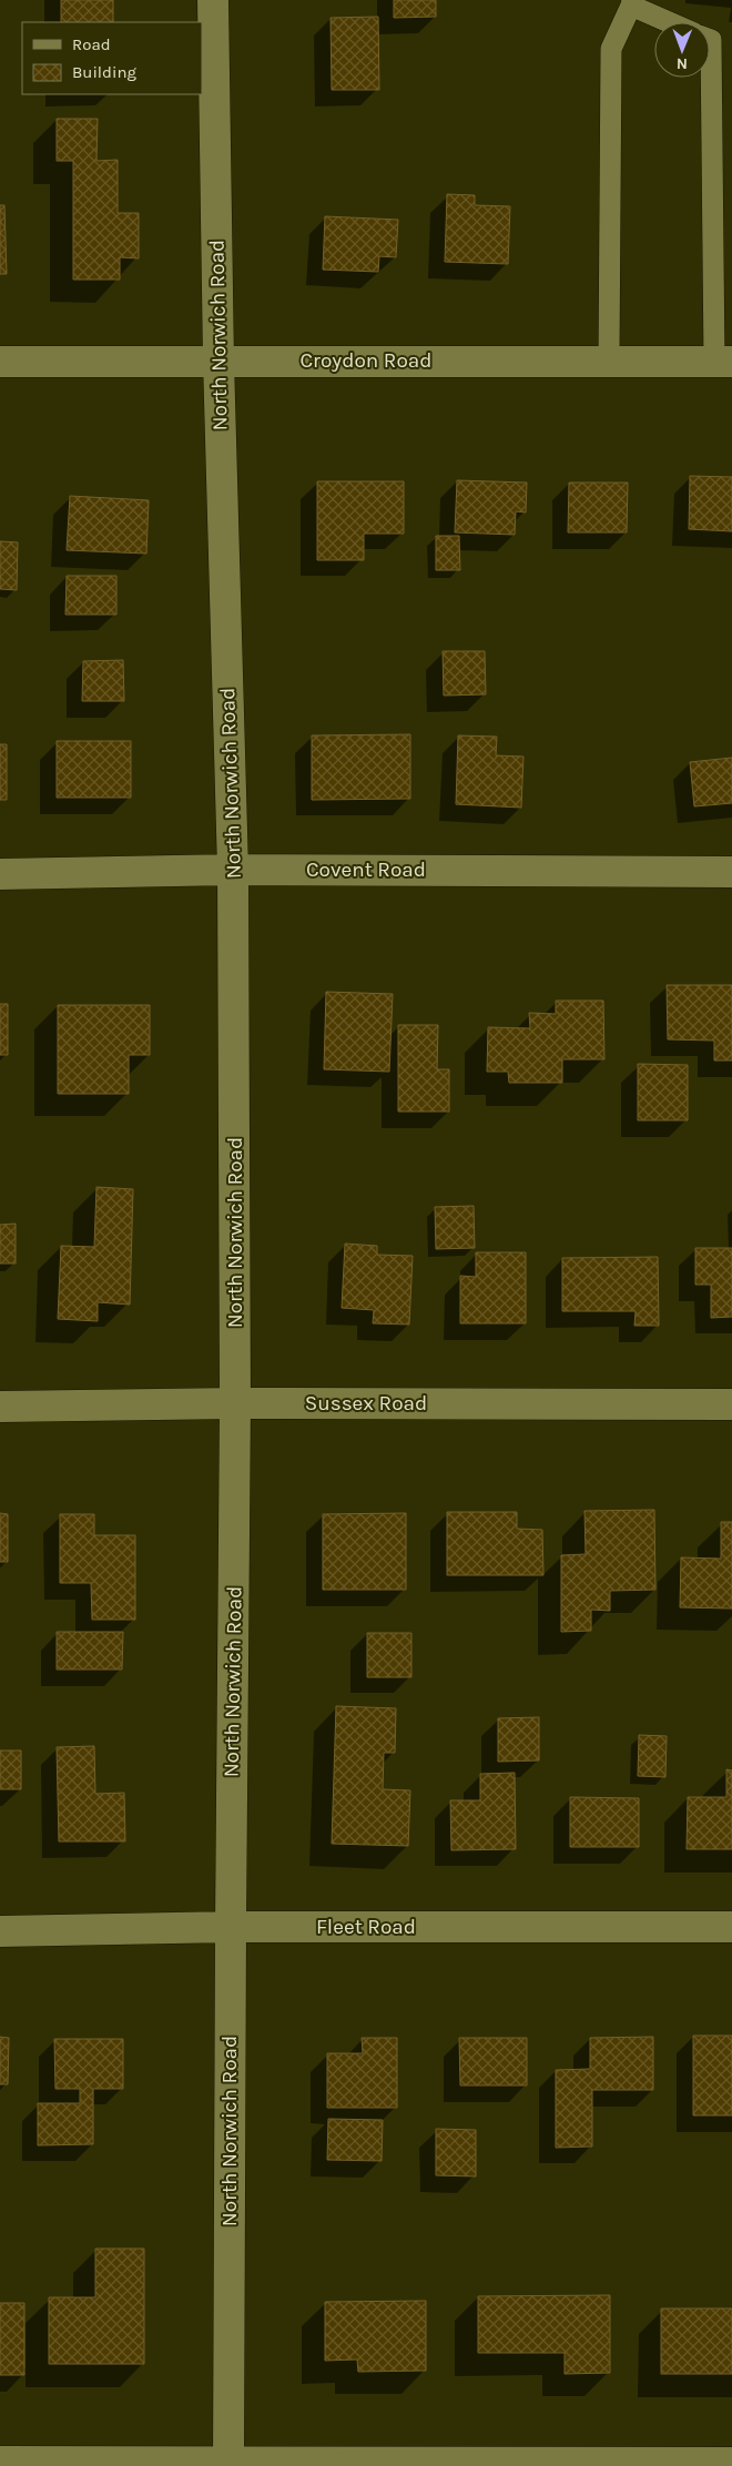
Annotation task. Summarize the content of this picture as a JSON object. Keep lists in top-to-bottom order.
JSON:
{
  "streets": {
    "street": [
      "North Norwich Road",
      "Croydon Road",
      "Covent Road",
      "Sussex Road",
      "Fleet Road"
    ]
  },
  "crossings": [
    ["North Norwich Road", "Croydon Road"],
    ["North Norwich Road", "Covent Road"],
    ["North Norwich Road", "Sussex Road"],
    ["North Norwich Road", "Fleet Road"]
  ],
  "legend": ["Road", "Building"],
  "north": "bottom"
}
